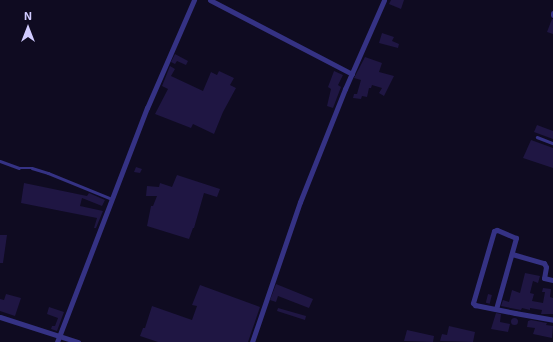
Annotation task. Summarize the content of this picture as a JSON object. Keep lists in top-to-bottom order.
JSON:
{
  "north": "top"
}
